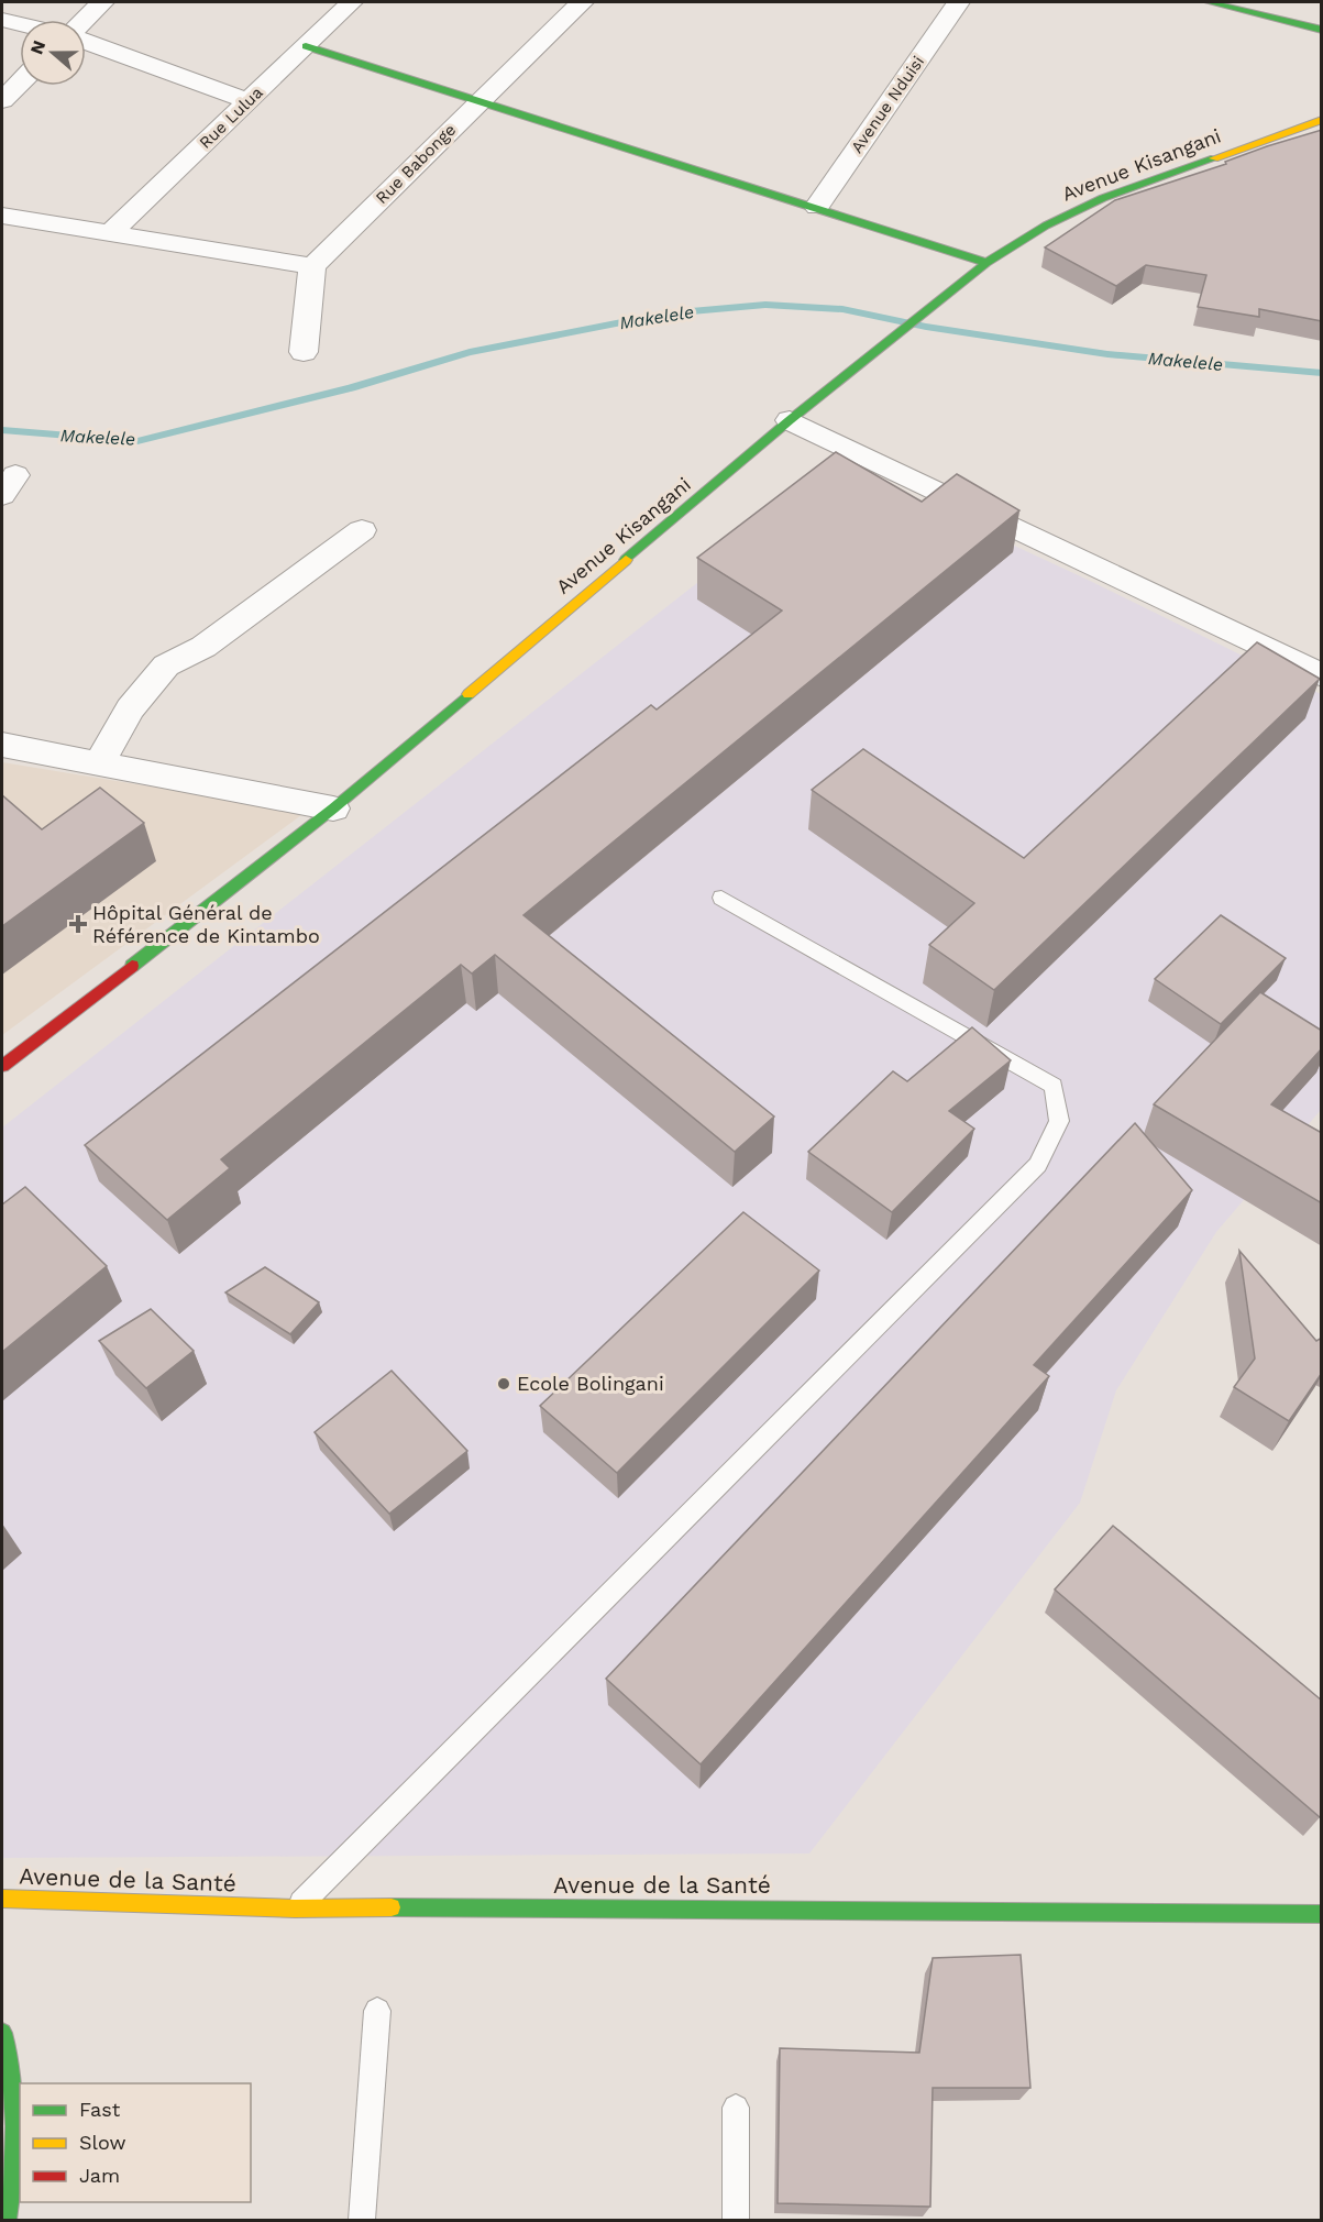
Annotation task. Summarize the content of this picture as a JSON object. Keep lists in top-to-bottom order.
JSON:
{
  "streets": {
    "street": [
      "Avenue Nduisi",
      "Rue Lulua",
      "Rue Babonge",
      "Avenue Kisangani",
      "Avenue de la Santé"
    ]
  },
  "water": ["Makelele"],
  "places": {
    "health": ["Hôpital Général de Référence de Kintambo"],
    "other": ["Ecole Bolingani"]
  },
  "legend": ["Fast", "Slow", "Jam"],
  "north": "left"
}
